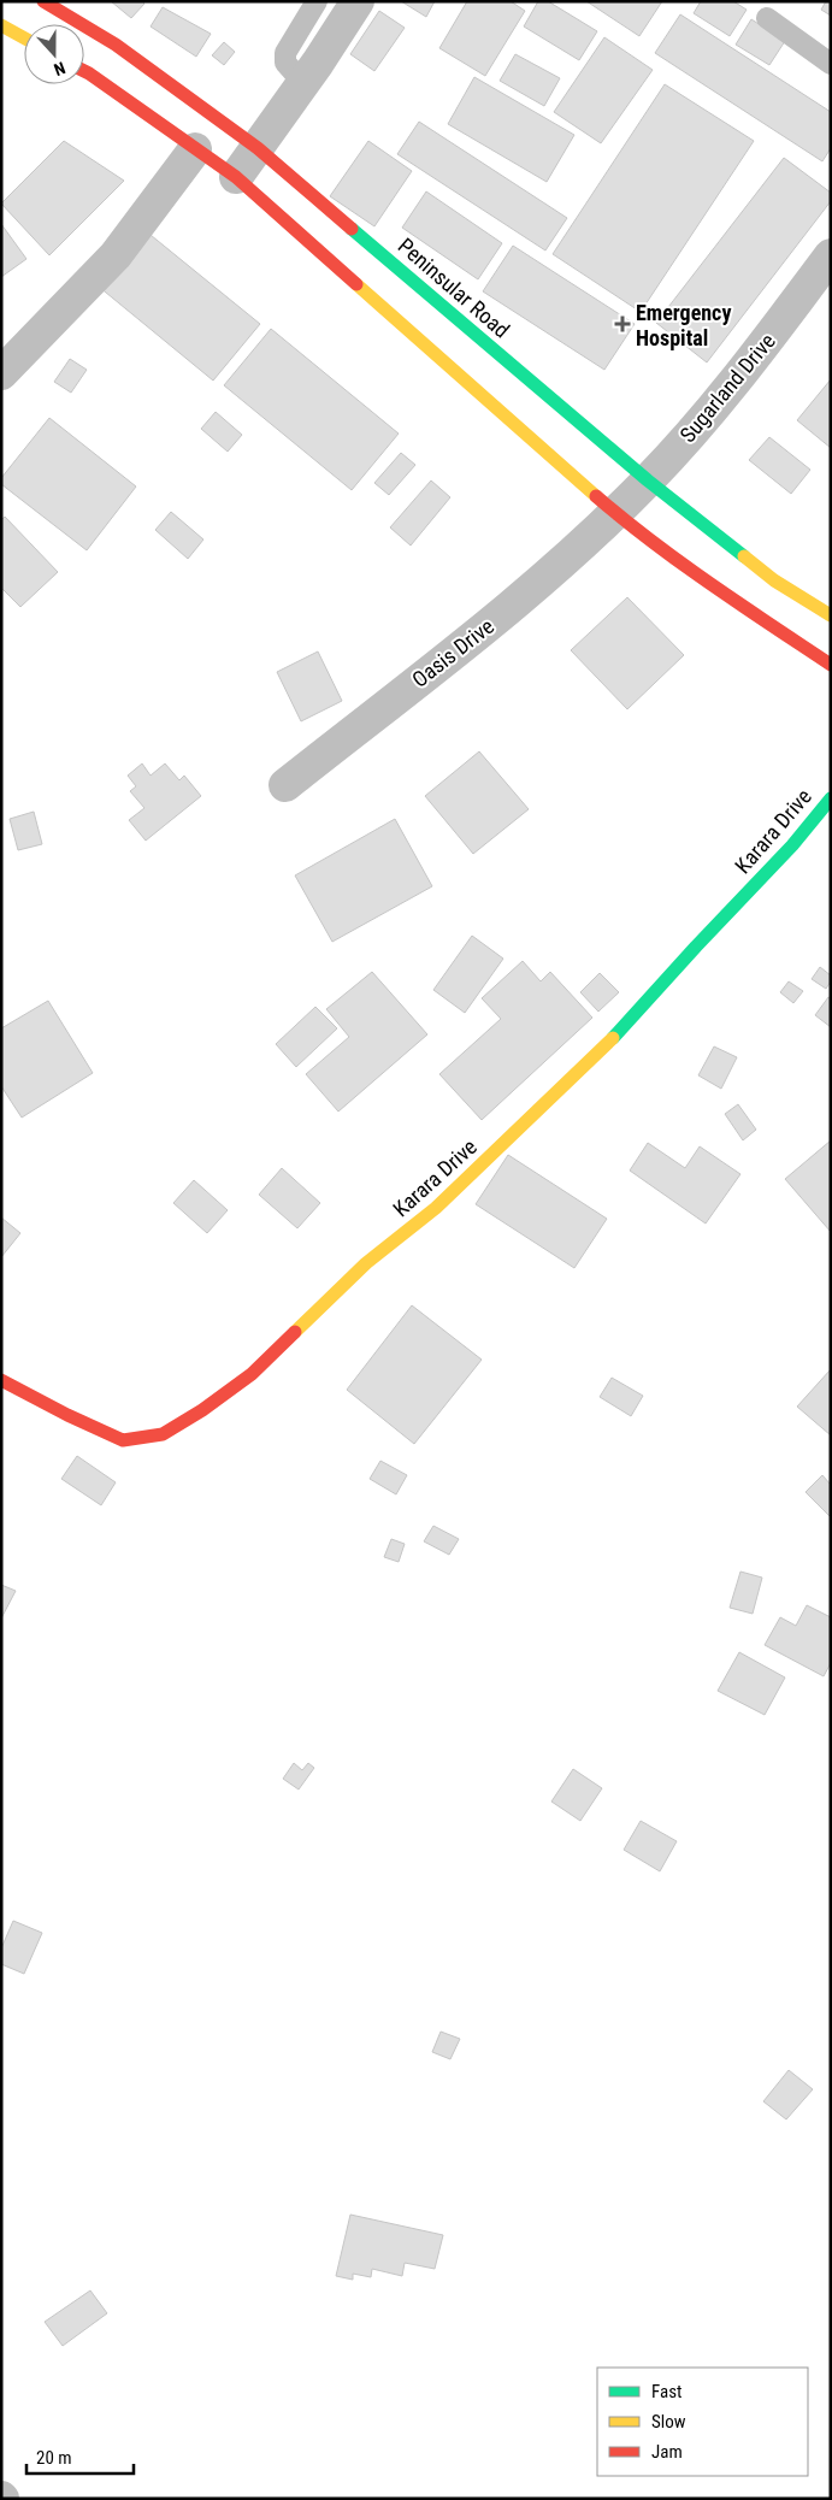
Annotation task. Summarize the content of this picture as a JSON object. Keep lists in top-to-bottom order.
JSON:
{
  "streets": {
    "main road": ["Peninsular Road", "Karara Drive"],
    "street": ["Sugarland Drive", "Oasis Drive"]
  },
  "crossings": [
    ["Peninsular Road", "Sugarland Drive"],
    ["Sugarland Drive", "Oasis Drive"]
  ],
  "places": {
    "health": ["Emergency Hospital"]
  },
  "legend": ["Fast", "Slow", "Jam"],
  "scale_bar": "20 m",
  "north": "bottom"
}
